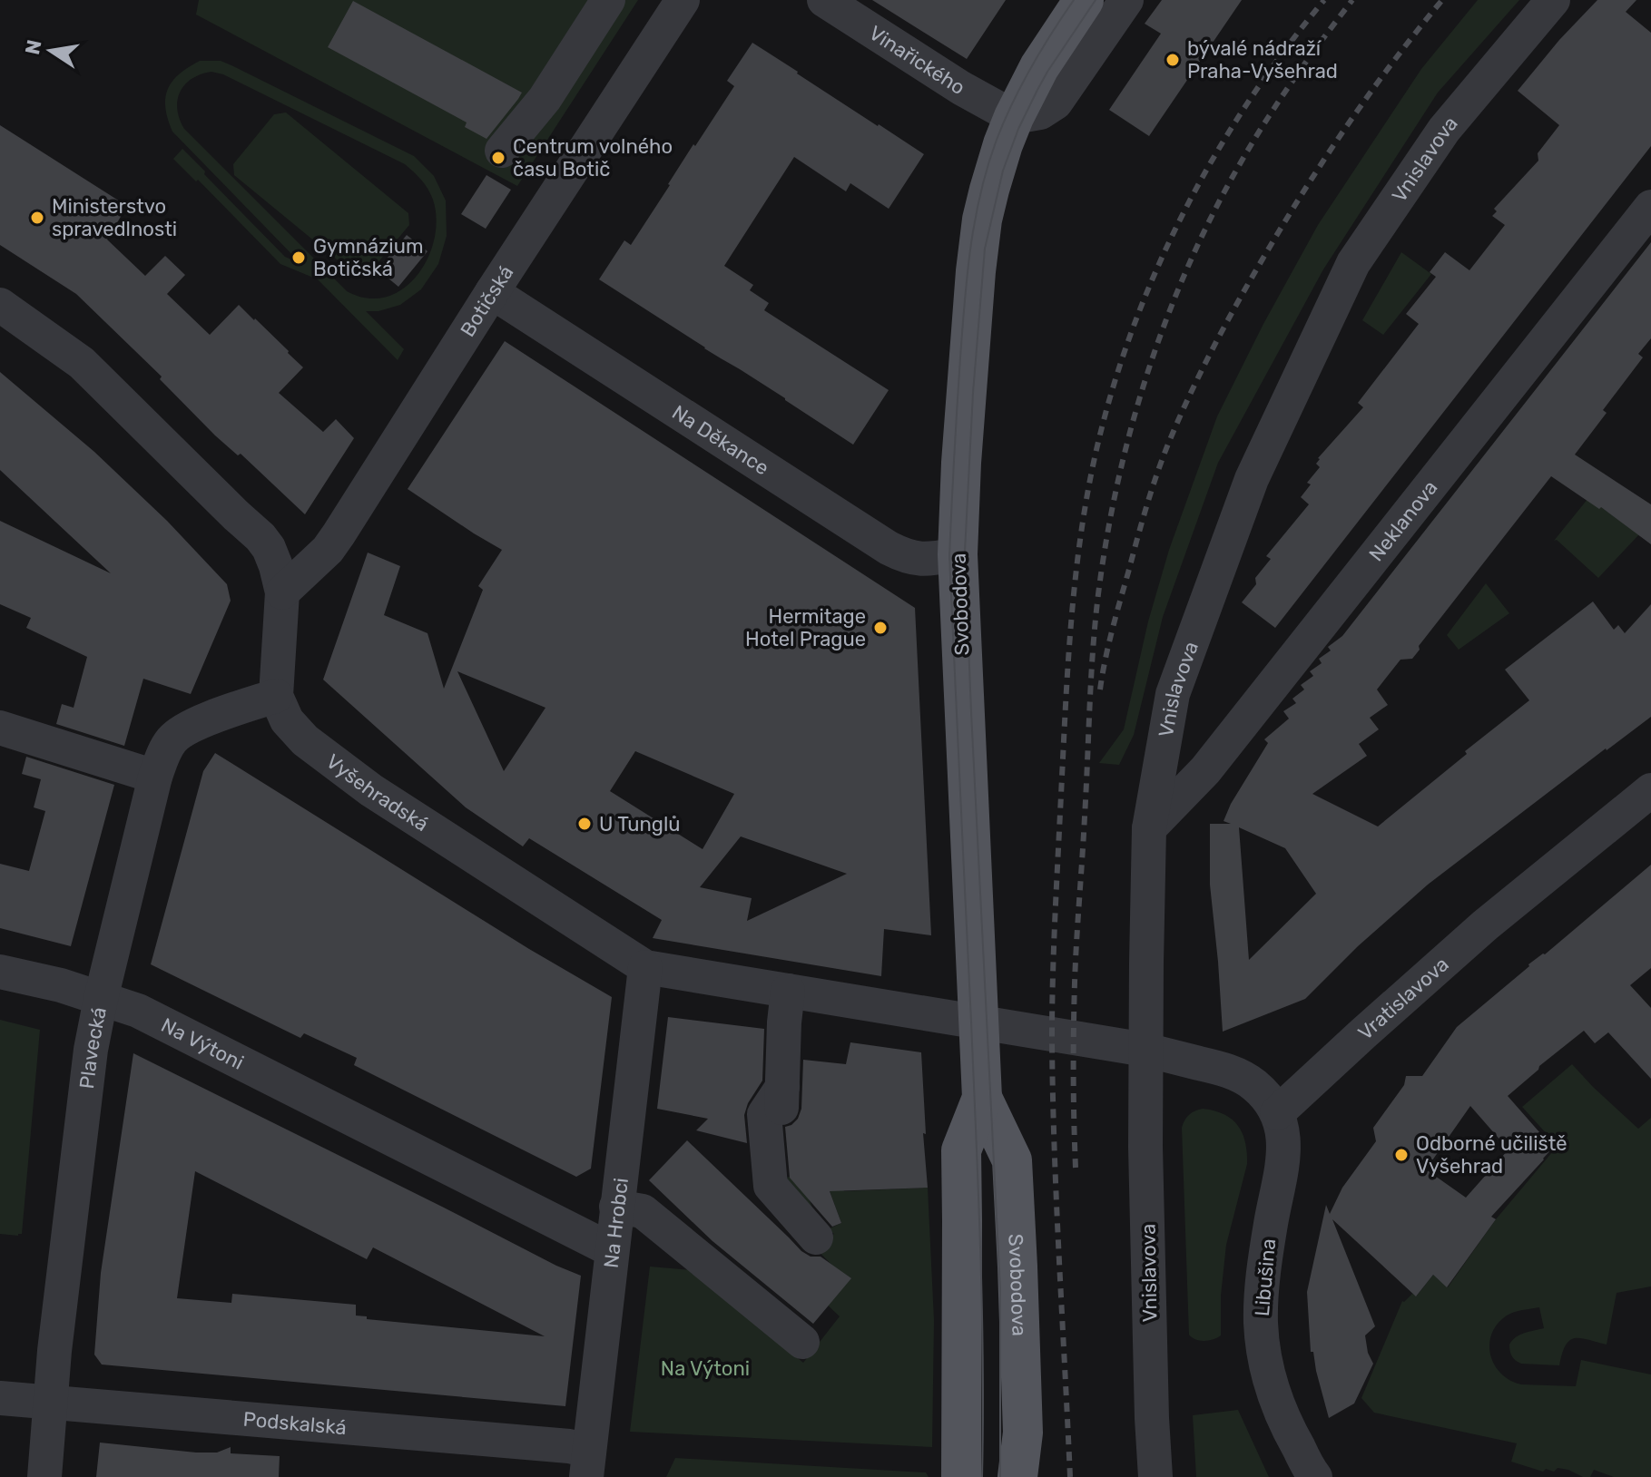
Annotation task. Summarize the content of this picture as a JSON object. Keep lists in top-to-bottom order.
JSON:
{
  "streets": {
    "main road": ["Svobodova"],
    "street": [
      "Vinařického",
      "Vnislavova",
      "Botičská",
      "Na Děkance",
      "Neklanova",
      "Vyšehradská",
      "Vratislavova",
      "Na Výtoni",
      "Plavecká",
      "Na Hrobci",
      "Libušina",
      "Podskalská"
    ]
  },
  "crossings": [
    ["Vinařického", "Svobodova"],
    ["Vnislavova", "Neklanova"],
    ["Vnislavova", "Vyšehradská"],
    ["Botičská", "Na Děkance"],
    ["Na Děkance", "Svobodova"],
    ["Svobodova", "Vyšehradská"],
    ["Vyšehradská", "Plavecká"],
    ["Vyšehradská", "Na Hrobci"],
    ["Vratislavova", "Libušina"],
    ["Na Výtoni", "Plavecká"],
    ["Na Výtoni", "Na Hrobci"],
    ["Plavecká", "Podskalská"],
    ["Na Hrobci", "Podskalská"]
  ],
  "parks": ["Na Výtoni"],
  "places": [
    "bývalé nádraží Praha-Vyšehrad",
    "Centrum volného času Botič",
    "Ministerstvo spravedlnosti",
    "Gymnázium Botičská",
    "Hermitage Hotel Prague",
    "U Tunglů",
    "Odborné učiliště Vyšehrad"
  ],
  "north": "left"
}
